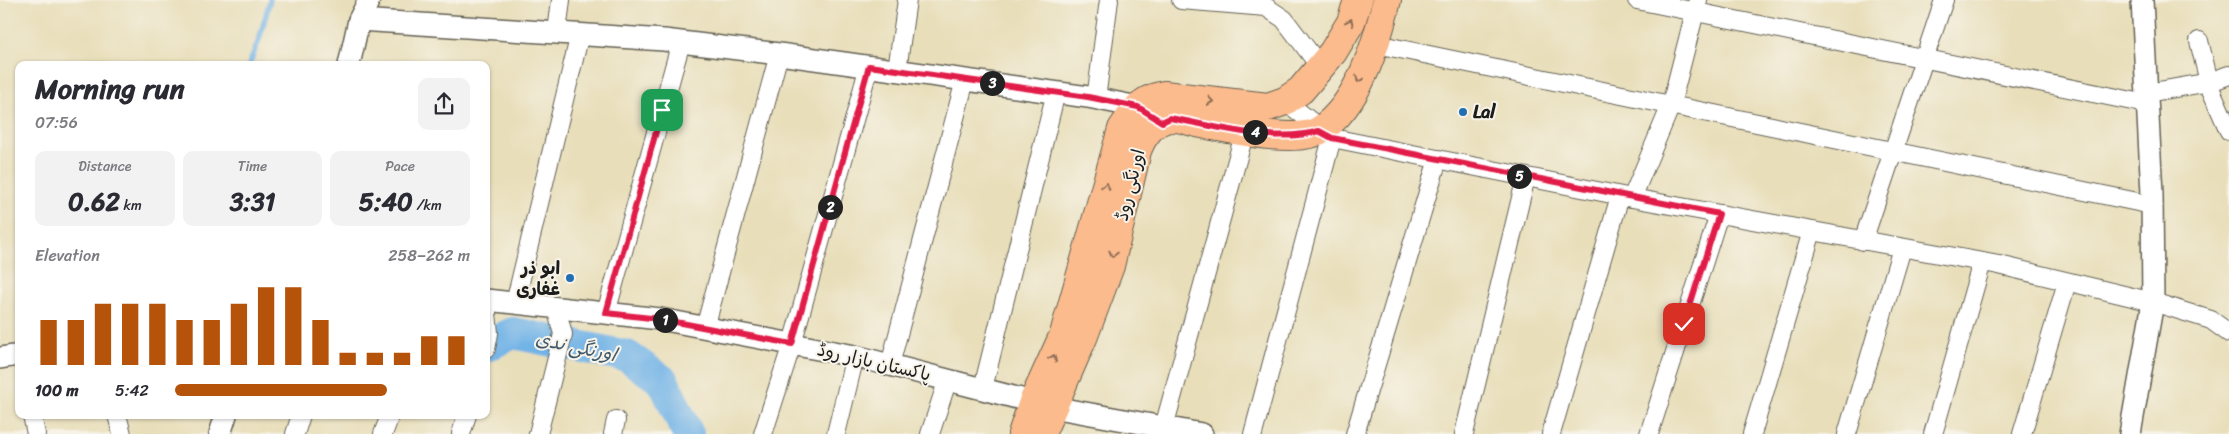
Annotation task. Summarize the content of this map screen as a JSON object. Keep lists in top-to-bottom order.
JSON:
{
  "streets": {
    "main road": ["اورنگی روڈ"],
    "street": ["پاکستان بازار روڈ"]
  },
  "crossings": [
    ["اورنگی روڈ", "پاکستان بازار روڈ"]
  ],
  "water": ["اورنگی ندی"],
  "places": ["Lal", "ابو ذر غفاری"],
  "page": {
    "heading": ["Morning run", "07:56"],
    "pins": [
      "3",
      "4",
      "5",
      "2",
      "1"
    ],
    "stats": [
      ["Distance", "0.62 km"],
      ["Time", "3:31"],
      ["Pace", "5:40 /km"]
    ],
    "chart": ["Elevation", "258–262 m"],
    "list": [
      {
        "name": "100 m",
        "note": "5:42"
      }
    ]
  }
}
